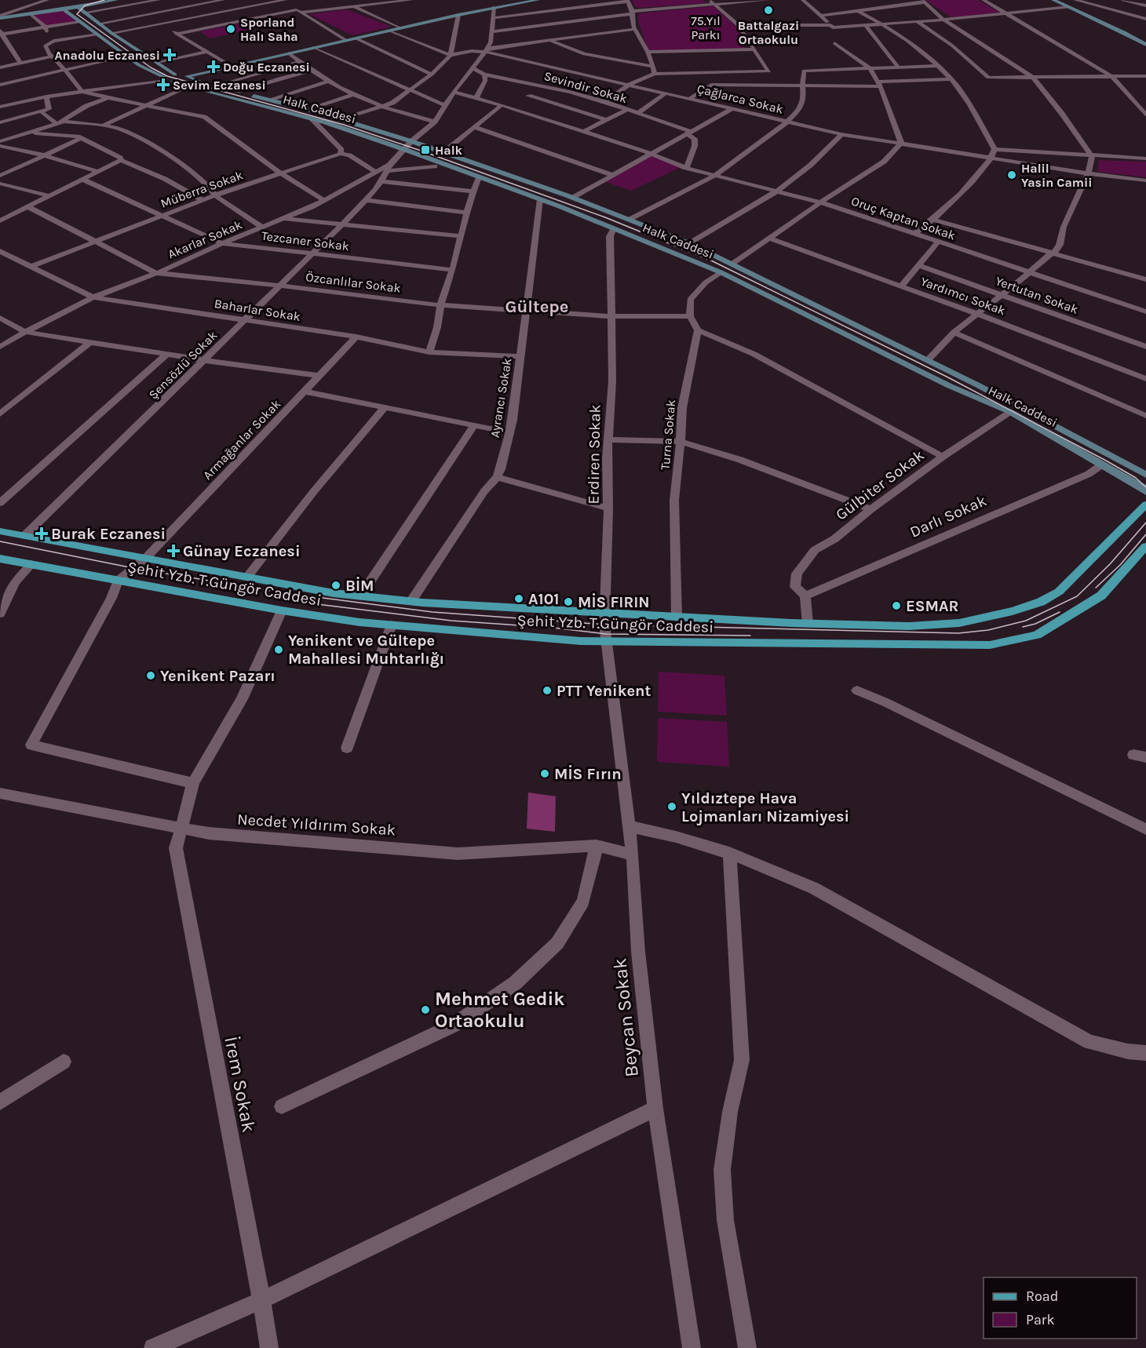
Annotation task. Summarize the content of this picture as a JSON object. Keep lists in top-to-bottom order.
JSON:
{
  "streets": {
    "main road": ["Halk Caddesi", "Şehit Yzb. T.Güngör Caddesi"],
    "street": [
      "Sevindir Sokak",
      "Çağlarca Sokak",
      "Müberra Sokak",
      "Oruç Kaptan Sokak",
      "Akarlar Sokak",
      "Tezcaner Sokak",
      "Özcanlılar Sokak",
      "Yertutan Sokak",
      "Yardımcı Sokak",
      "Baharlar Sokak",
      "Şensözlü Sokak",
      "Ayrancı Sokak",
      "Turna Sokak",
      "Armağanlar Sokak",
      "Erdiren Sokak",
      "Gülbiter Sokak",
      "Darlı Sokak",
      "Necdet Yıldırım Sokak",
      "Beycan Sokak",
      "İrem Sokak"
    ]
  },
  "crossings": [
    ["Sevindir Sokak", "Akarlar Sokak"],
    ["Çağlarca Sokak", "Akarlar Sokak"],
    ["Halk Caddesi", "Akarlar Sokak"],
    ["Halk Caddesi", "Ayrancı Sokak"],
    ["Halk Caddesi", "Erdiren Sokak"],
    ["Halk Caddesi", "Gülbiter Sokak"],
    ["Halk Caddesi", "Darlı Sokak"],
    ["Müberra Sokak", "Tezcaner Sokak"],
    ["Müberra Sokak", "Özcanlılar Sokak"],
    ["Müberra Sokak", "Baharlar Sokak"],
    ["Oruç Kaptan Sokak", "Akarlar Sokak"],
    ["Akarlar Sokak", "Tezcaner Sokak"],
    ["Akarlar Sokak", "Özcanlılar Sokak"],
    ["Akarlar Sokak", "Baharlar Sokak"],
    ["Akarlar Sokak", "Şensözlü Sokak"],
    ["Tezcaner Sokak", "Şensözlü Sokak"],
    ["Özcanlılar Sokak", "Şensözlü Sokak"],
    ["Özcanlılar Sokak", "Ayrancı Sokak"],
    ["Özcanlılar Sokak", "Erdiren Sokak"],
    ["Baharlar Sokak", "Şensözlü Sokak"],
    ["Baharlar Sokak", "Ayrancı Sokak"],
    ["Baharlar Sokak", "Armağanlar Sokak"],
    ["Şensözlü Sokak", "Şehit Yzb. T.Güngör Caddesi"],
    ["Ayrancı Sokak", "Şehit Yzb. T.Güngör Caddesi"],
    ["Turna Sokak", "Şehit Yzb. T.Güngör Caddesi"],
    ["Armağanlar Sokak", "Şehit Yzb. T.Güngör Caddesi"],
    ["Erdiren Sokak", "Şehit Yzb. T.Güngör Caddesi"],
    ["Erdiren Sokak", "Beycan Sokak"],
    ["Gülbiter Sokak", "Darlı Sokak"],
    ["Şehit Yzb. T.Güngör Caddesi", "İrem Sokak"],
    ["Necdet Yıldırım Sokak", "Beycan Sokak"],
    ["Necdet Yıldırım Sokak", "İrem Sokak"]
  ],
  "districts": ["Gültepe"],
  "parks": ["75.Yıl Parkı"],
  "places": {
    "other": [
      "Battalgazi Ortaokulu",
      "Sporland Halı Saha",
      "Halil Yasin Camii",
      "BİM",
      "A101",
      "MİS FIRIN",
      "ESMAR",
      "Yenikent ve Gültepe Mahallesi Muhtarlığı",
      "Yenikent Pazarı",
      "PTT Yenikent",
      "MİS Fırın",
      "Yıldıztepe Hava Lojmanları Nizamiyesi",
      "Mehmet Gedik Ortaokulu"
    ],
    "health": [
      "Anadolu Eczanesi",
      "Doğu Eczanesi",
      "Sevim Eczanesi",
      "Burak Eczanesi",
      "Günay Eczanesi"
    ],
    "transit": ["Halk"]
  },
  "legend": ["Road", "Park"]
}
